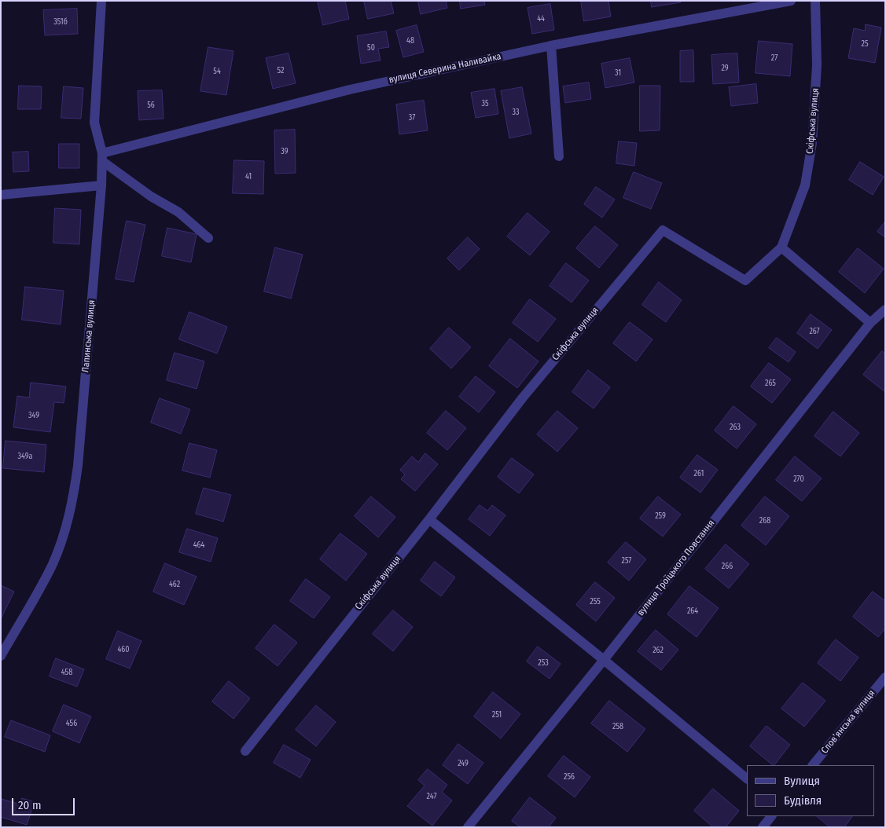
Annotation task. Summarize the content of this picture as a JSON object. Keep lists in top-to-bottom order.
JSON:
{
  "streets": {
    "street": [
      "вулиця Северина Наливайка",
      "Скіфська вулиця",
      "Лапинська вулиця",
      "вулиця Троїцького Повстання",
      "Словʼянська вулиця"
    ]
  },
  "crossings": [
    ["вулиця Северина Наливайка", "Лапинська вулиця"]
  ],
  "house_numbers": [
    "44",
    "351б",
    "48",
    "25",
    "50",
    "27",
    "29",
    "52",
    "54",
    "31",
    "35",
    "56",
    "33",
    "37",
    "39",
    "41",
    "267",
    "265",
    "349",
    "263",
    "349а",
    "261",
    "270",
    "259",
    "268",
    "464",
    "257",
    "266",
    "462",
    "255",
    "264",
    "460",
    "262",
    "253",
    "458",
    "251",
    "456",
    "258",
    "249",
    "256",
    "247"
  ],
  "legend": ["Вулиця", "Будівля"],
  "scale_bar": "20 m"
}
